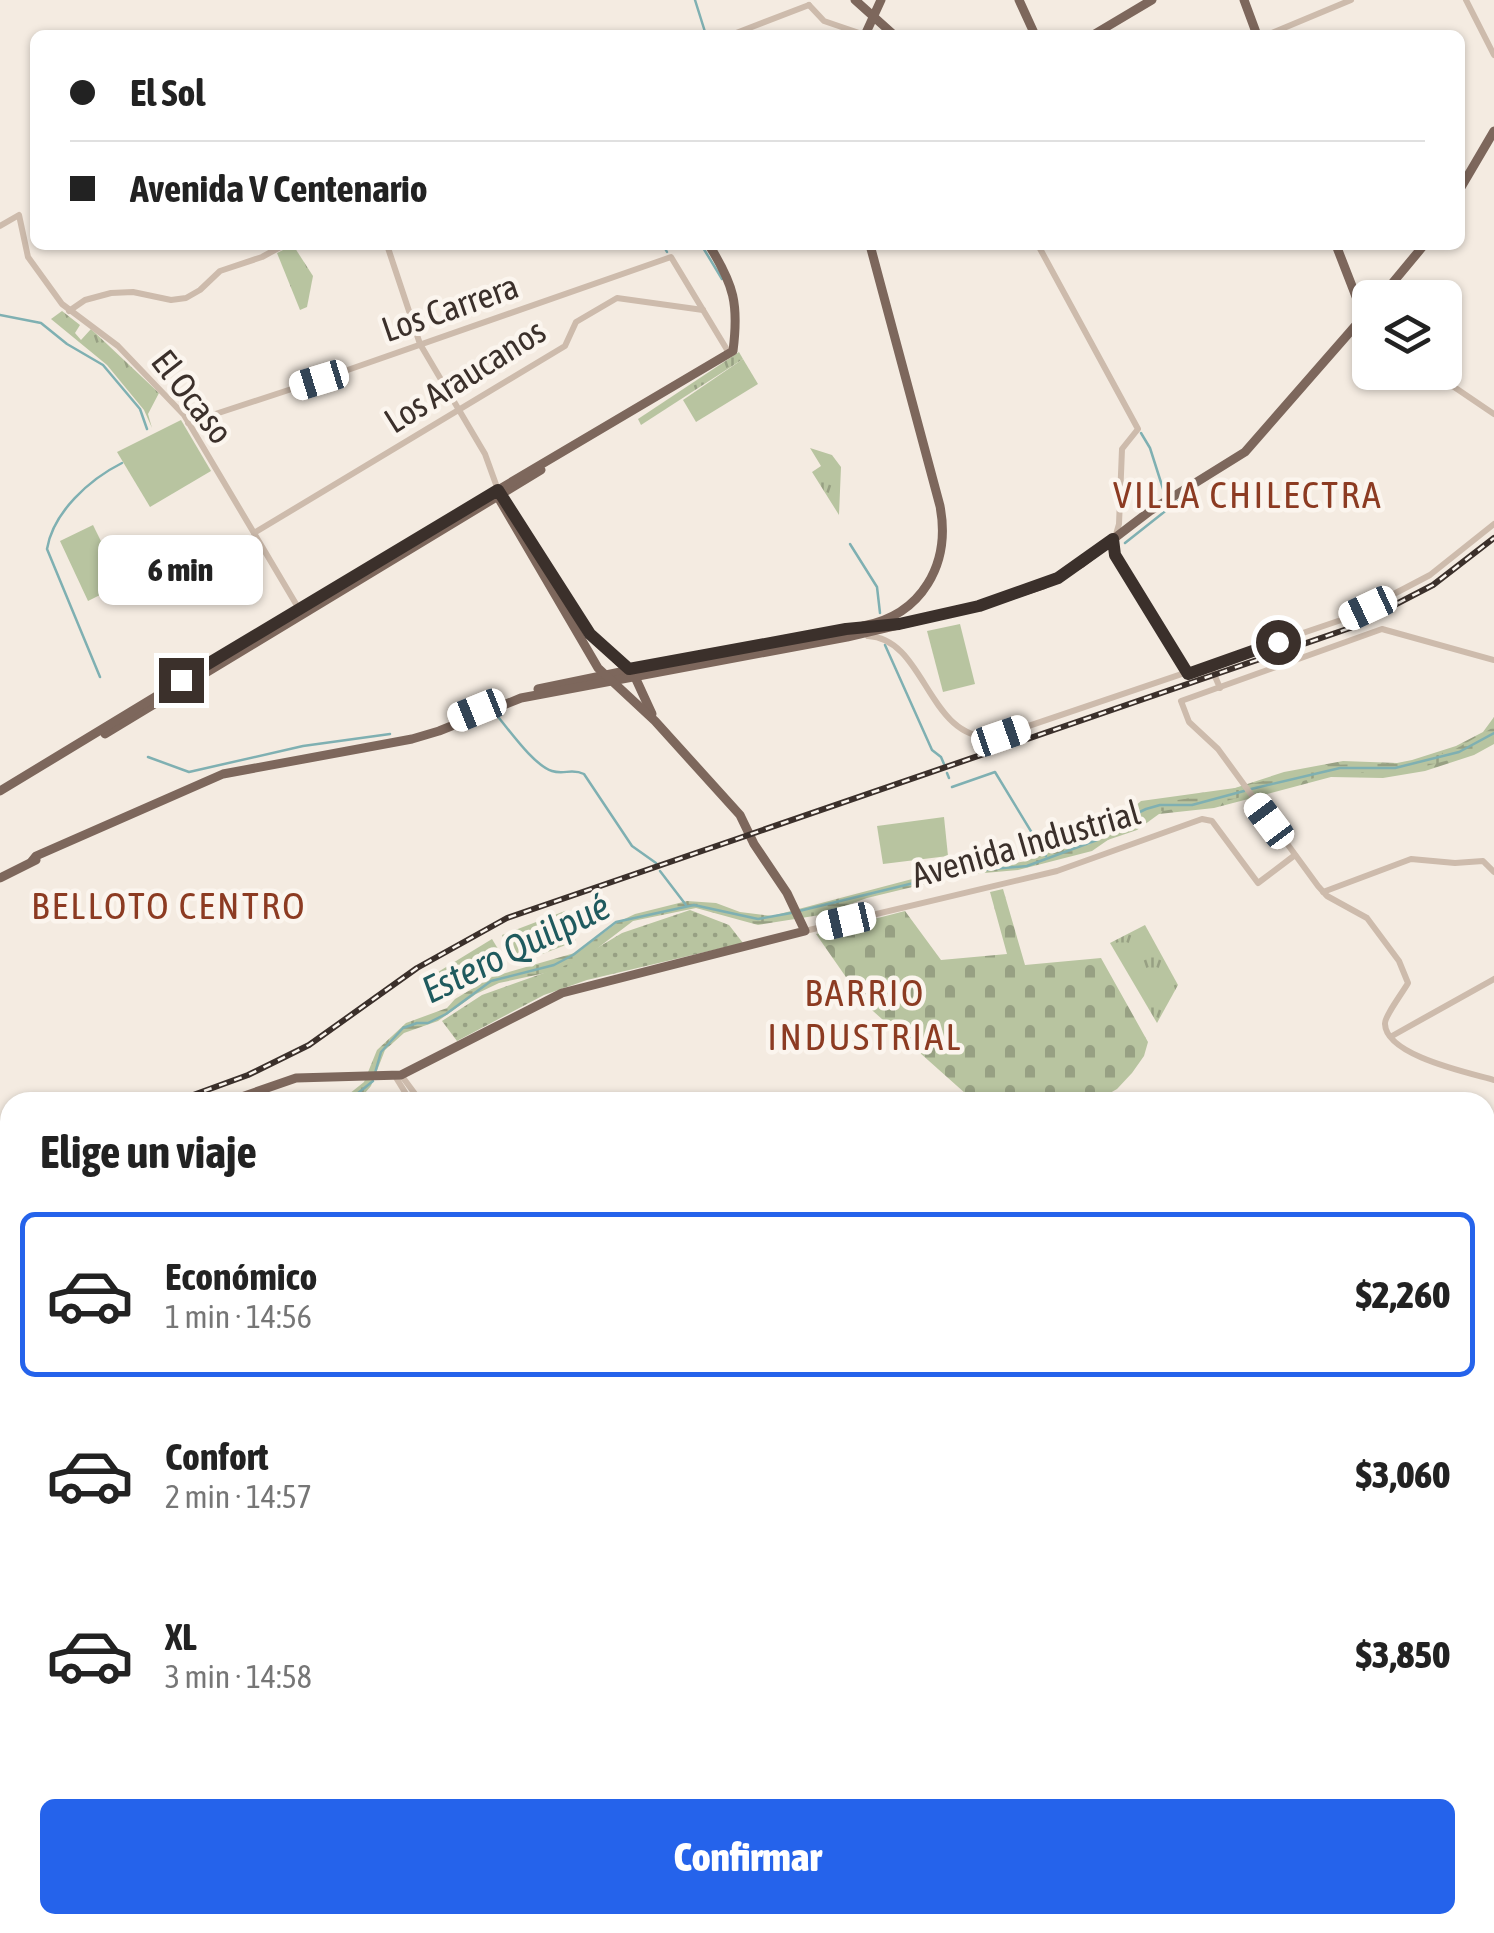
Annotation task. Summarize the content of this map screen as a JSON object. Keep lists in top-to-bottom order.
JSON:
{
  "streets": {
    "main road": ["Avenida Industrial"],
    "street": ["Los Carrera", "Los Araucanos", "El Ocaso"]
  },
  "crossings": [
    ["Los Carrera", "Los Araucanos"],
    ["Los Carrera", "El Ocaso"],
    ["Los Araucanos", "El Ocaso"]
  ],
  "districts": ["VILLA CHILECTRA", "BELLOTO CENTRO", "BARRIO INDUSTRIAL"],
  "water": ["Estero Quilpué"],
  "page": {
    "banner": ["El Sol", "Avenida V Centenario"],
    "bubble": "6 min",
    "heading": "Elige un viaje",
    "list": [
      {
        "name": "Económico",
        "note": "1 min · 14:56",
        "value": "$2,260"
      },
      {
        "name": "Confort",
        "note": "2 min · 14:57",
        "value": "$3,060"
      },
      {
        "name": "XL",
        "note": "3 min · 14:58",
        "value": "$3,850"
      }
    ],
    "buttons": "Confirmar"
  }
}
